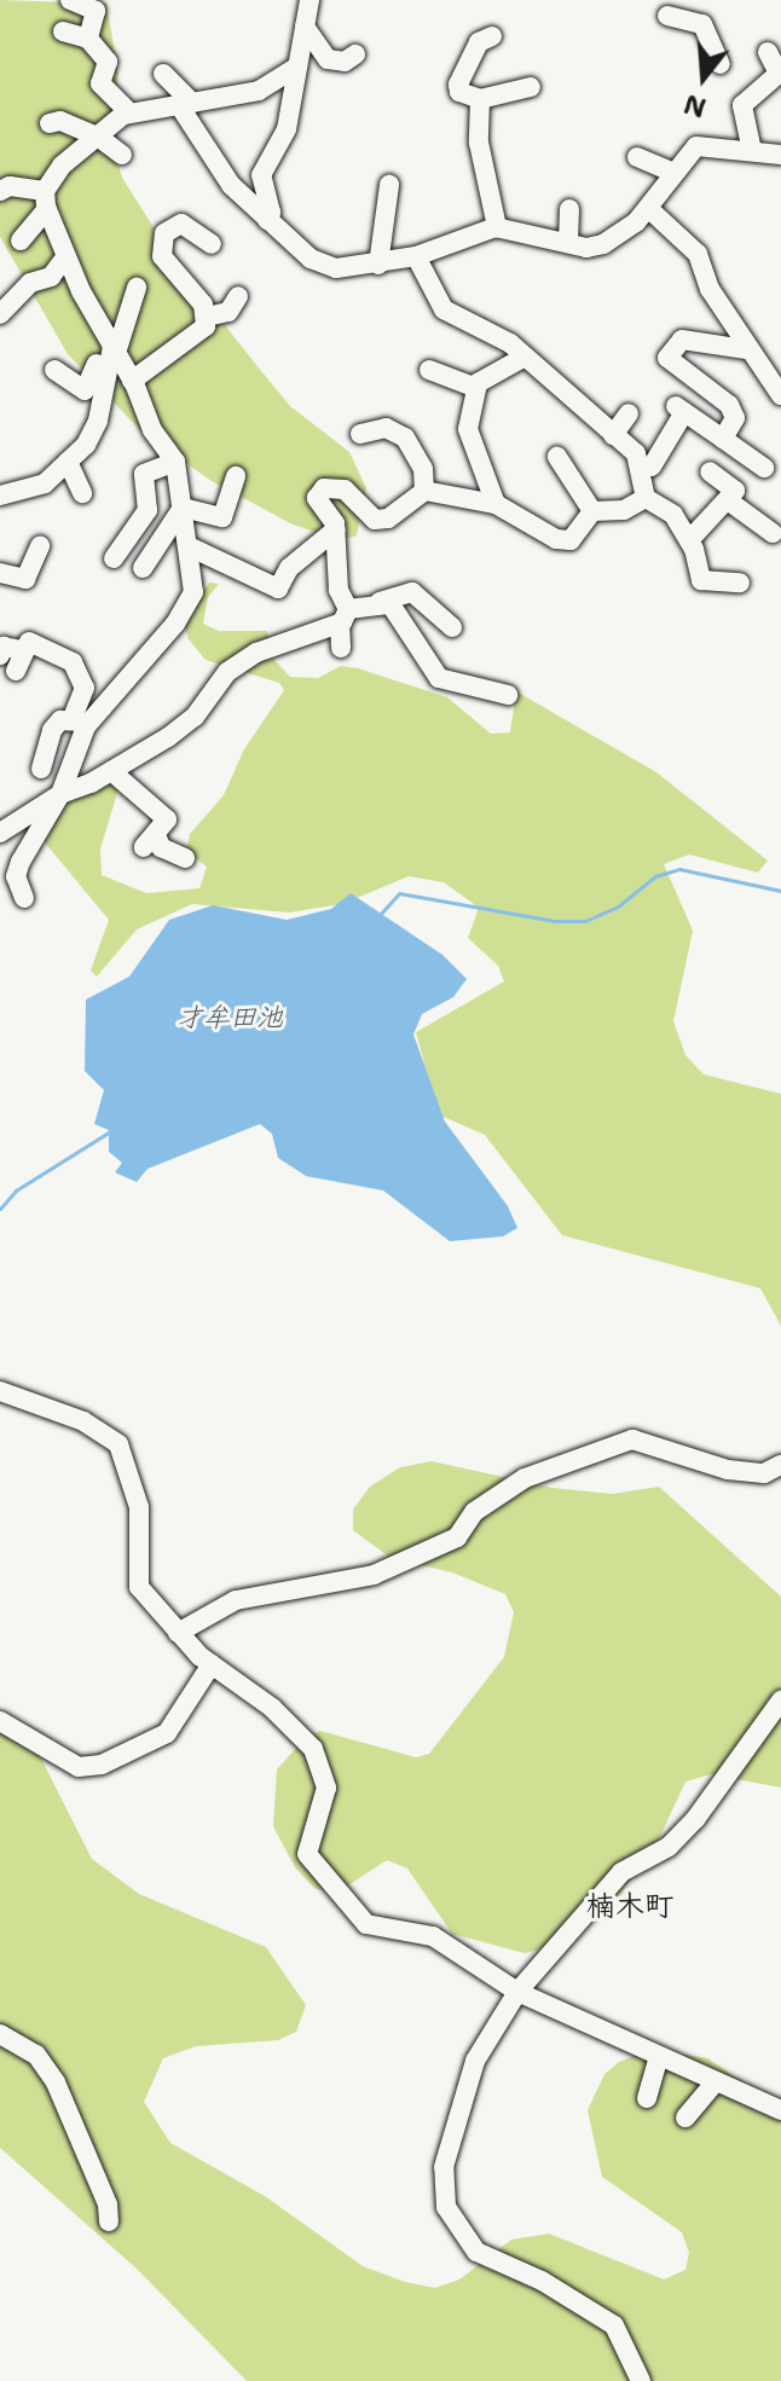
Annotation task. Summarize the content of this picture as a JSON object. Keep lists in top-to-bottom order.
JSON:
{
  "districts": ["楠木町"],
  "water": ["才牟田池"],
  "north": "bottom"
}
